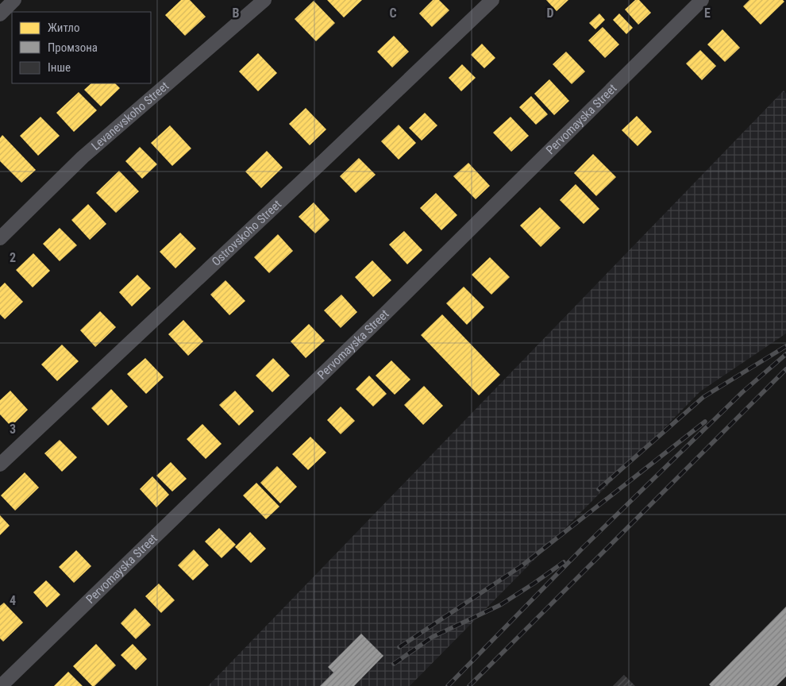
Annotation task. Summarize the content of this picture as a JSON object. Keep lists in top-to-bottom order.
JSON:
{
  "streets": {
    "street": ["Levanevskoho Street", "Pervomayska Street", "Ostrovskoho Street"]
  },
  "legend": ["Житло", "Промзона", "Інше"],
  "grid": {
    "columns": [
      "B",
      "C",
      "D",
      "E"
    ],
    "rows": ["2", "3", "4"]
  }
}
